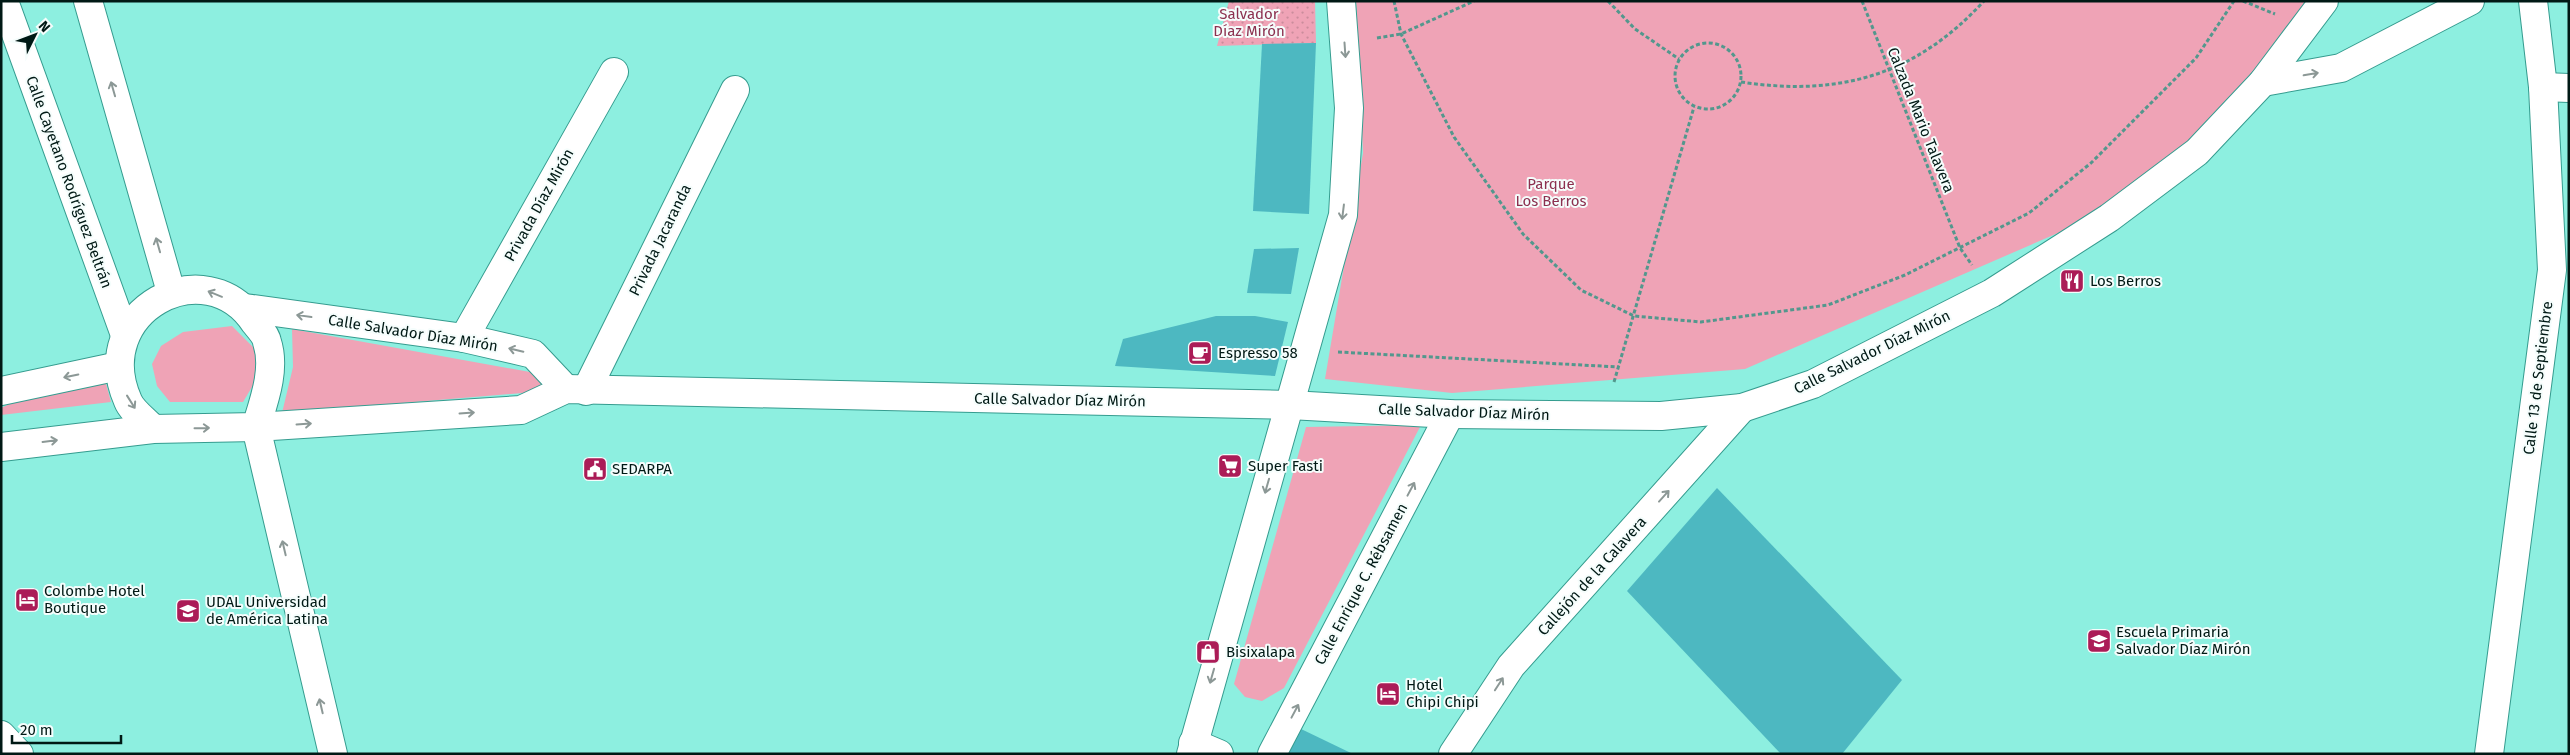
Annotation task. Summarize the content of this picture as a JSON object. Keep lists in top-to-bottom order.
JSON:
{
  "streets": {
    "street": [
      "Calle Cayetano Rodríguez Beltrán",
      "Privada Díaz Mirón",
      "Privada Jacaranda",
      "Calle Salvador Díaz Mirón",
      "Calle 13 de Septiembre",
      "Callejón de la Calavera",
      "Calle Enrique C. Rébsamen"
    ],
    "path": ["Calzada Mario Talavera"]
  },
  "crossings": [
    ["Calle Cayetano Rodríguez Beltrán", "Calle Salvador Díaz Mirón"],
    ["Privada Díaz Mirón", "Calle Salvador Díaz Mirón"],
    ["Privada Jacaranda", "Calle Salvador Díaz Mirón"],
    ["Calle Salvador Díaz Mirón", "Callejón de la Calavera"],
    ["Calle Salvador Díaz Mirón", "Calle Enrique C. Rébsamen"]
  ],
  "one_way": ["Callejón de la Calavera"],
  "parks": ["Salvador Díaz Mirón", "Parque Los Berros"],
  "places": {
    "restaurant": ["Los Berros"],
    "cafe": ["Espresso 58"],
    "supermarket": ["Super Fasti"],
    "public building": ["SEDARPA"],
    "hotel": ["Colombe Hotel Boutique", "Hotel Chipi Chipi"],
    "school or university": ["UDAL Universidad de América Latina", "Escuela Primaria Salvador Díaz Mirón"],
    "shop": ["Bisixalapa"]
  },
  "scale_bar": "20 m",
  "north": "top right"
}
